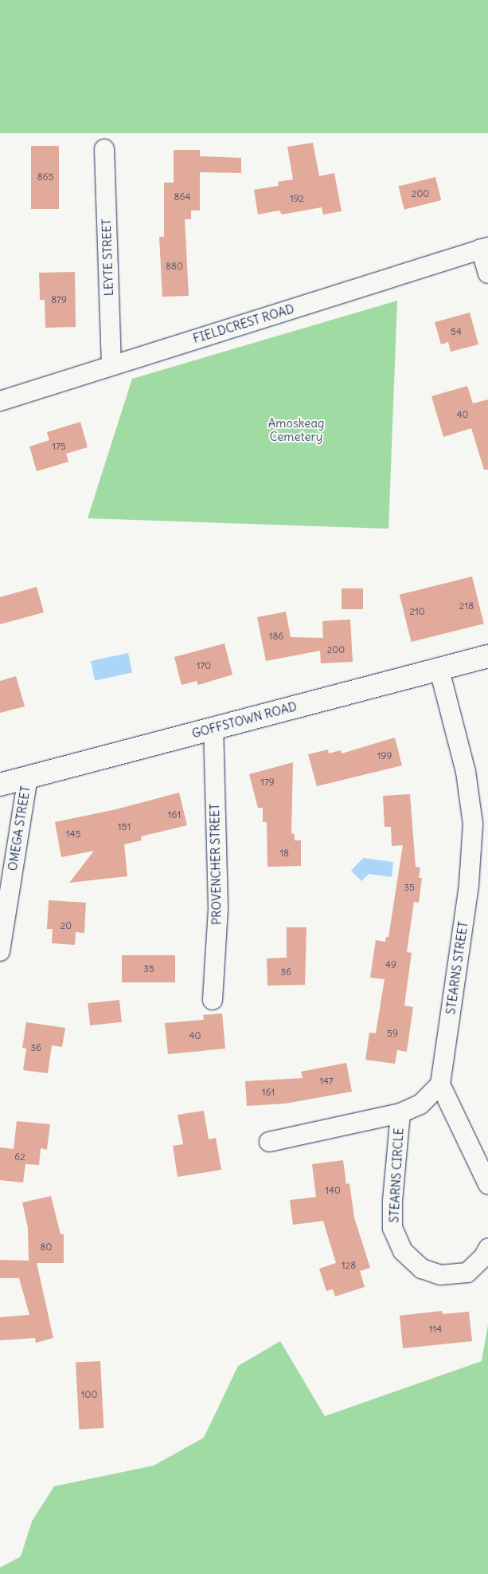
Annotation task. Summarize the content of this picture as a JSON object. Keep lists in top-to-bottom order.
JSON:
{
  "streets": {
    "main road": ["GOFFSTOWN ROAD"],
    "street": [
      "LEYTE STREET",
      "FIELDCREST ROAD",
      "OMEGA STREET",
      "PROVENCHER STREET",
      "STEARNS STREET",
      "STEARNS CIRCLE"
    ]
  },
  "crossings": [
    ["LEYTE STREET", "FIELDCREST ROAD"],
    ["GOFFSTOWN ROAD", "OMEGA STREET"],
    ["GOFFSTOWN ROAD", "PROVENCHER STREET"],
    ["GOFFSTOWN ROAD", "STEARNS STREET"]
  ],
  "parks": ["Amoskeag Cemetery"],
  "house_numbers": [
    "865",
    "200",
    "864",
    "192",
    "880",
    "879",
    "54",
    "40",
    "175",
    "218",
    "210",
    "186",
    "200",
    "170",
    "199",
    "179",
    "161",
    "151",
    "145",
    "18",
    "35",
    "20",
    "49",
    "35",
    "36",
    "59",
    "40",
    "36",
    "147",
    "161",
    "62",
    "140",
    "80",
    "128",
    "114",
    "100"
  ]
}
